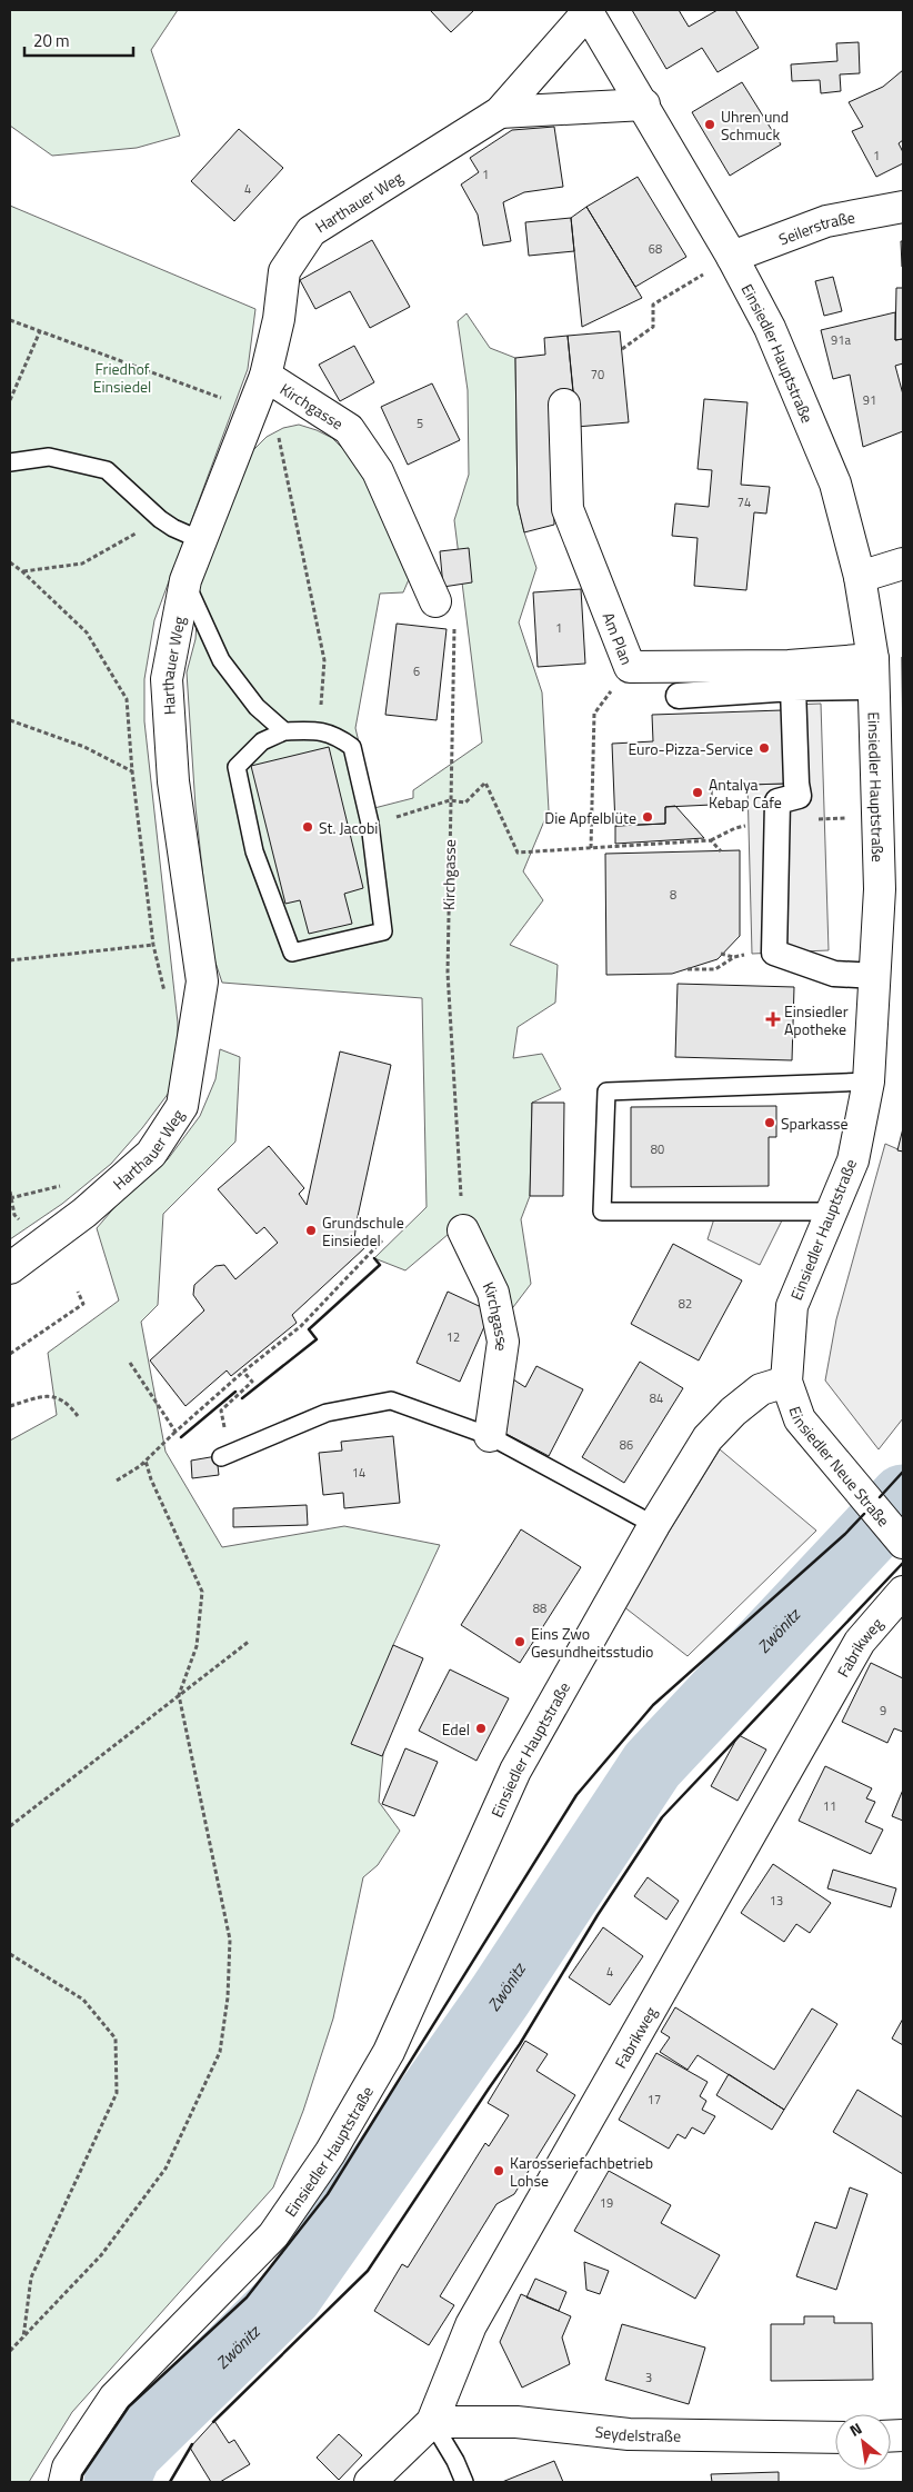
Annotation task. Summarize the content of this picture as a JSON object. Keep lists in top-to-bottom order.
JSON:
{
  "streets": {
    "street": [
      "Harthauer Weg",
      "Seilerstraße",
      "Einsiedler Hauptstraße",
      "Kirchgasse",
      "Am Plan",
      "Einsiedler Neue Straße",
      "Fabrikweg",
      "Seydelstraße"
    ]
  },
  "crossings": [
    ["Harthauer Weg", "Einsiedler Hauptstraße"],
    ["Harthauer Weg", "Kirchgasse"],
    ["Seilerstraße", "Einsiedler Hauptstraße"],
    ["Einsiedler Hauptstraße", "Am Plan"],
    ["Einsiedler Hauptstraße", "Einsiedler Neue Straße"],
    ["Fabrikweg", "Seydelstraße"]
  ],
  "water": ["Zwönitz"],
  "parks": ["Friedhof Einsiedel"],
  "places": {
    "other": [
      "Uhren und Schmuck",
      "Euro-Pizza-Service",
      "Antalya Kebap Cafe",
      "Die Apfelblüte",
      "St. Jacobi",
      "Sparkasse",
      "Grundschule Einsiedel",
      "Eins Zwo Gesundheitsstudio",
      "Edel",
      "Karosseriefachbetrieb Lohse"
    ],
    "health": ["Einsiedler Apotheke"]
  },
  "house_numbers": [
    "1",
    "1",
    "4",
    "68",
    "91a",
    "70",
    "91",
    "5",
    "74",
    "1",
    "6",
    "8",
    "80",
    "82",
    "12",
    "84",
    "86",
    "14",
    "88",
    "9",
    "11",
    "13",
    "4",
    "17",
    "19",
    "3"
  ],
  "scale_bar": "20 m",
  "north": "top left"
}
